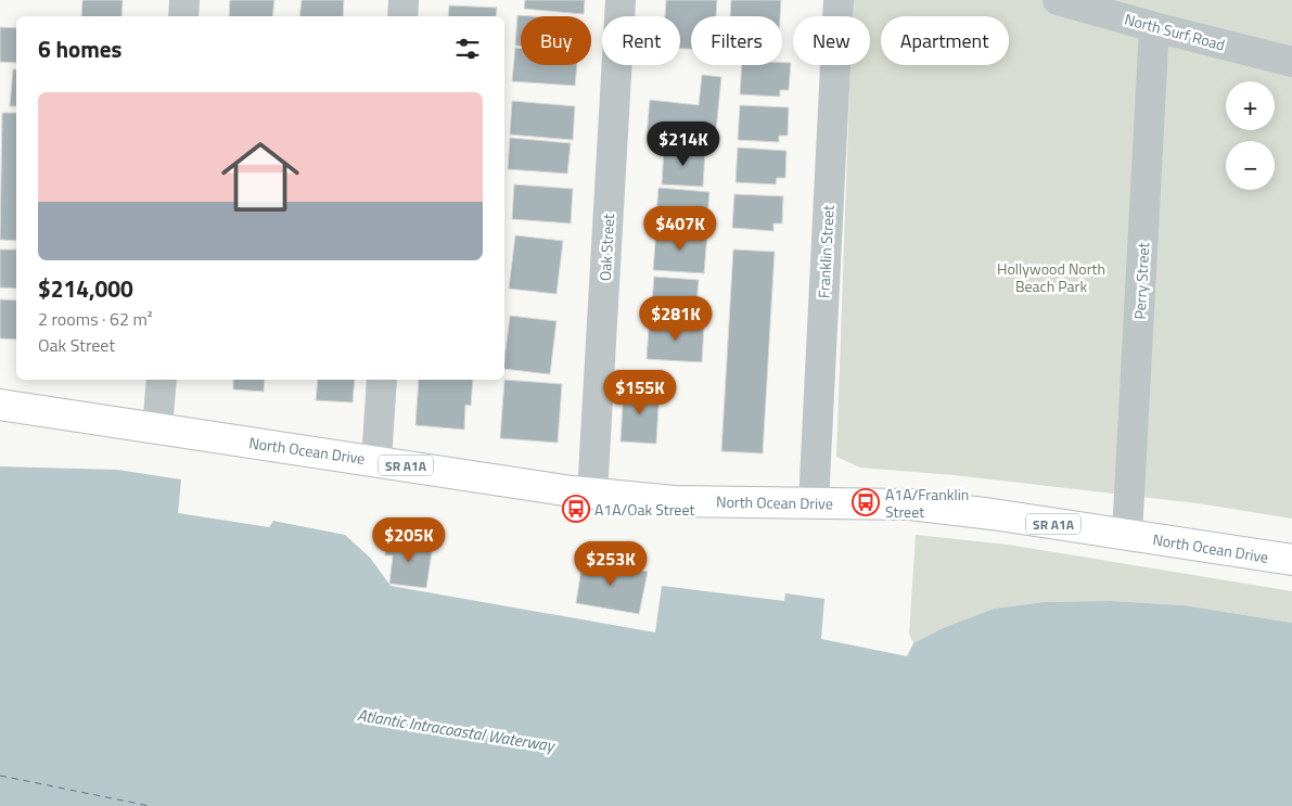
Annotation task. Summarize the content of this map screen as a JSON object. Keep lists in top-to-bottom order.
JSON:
{
  "streets": {
    "main road": ["North Ocean Drive", "SR A1A"],
    "street": [
      "North Surf Road",
      "Oak Street",
      "Franklin Street",
      "Perry Street"
    ]
  },
  "crossings": [
    ["North Surf Road", "Perry Street"],
    ["Oak Street", "North Ocean Drive"],
    ["Franklin Street", "North Ocean Drive"],
    ["Perry Street", "North Ocean Drive"]
  ],
  "water": ["Atlantic Intracoastal Waterway"],
  "parks": ["Hollywood North Beach Park"],
  "places": {
    "bus stop": ["A1A/Franklin Street", "A1A/Oak Street"]
  },
  "page": {
    "chip": [
      "Buy",
      "Rent",
      "Filters",
      "New",
      "Apartment"
    ],
    "heading": "6 homes",
    "map_buttons": ["+", "−"],
    "list": [
      {
        "name": "$214,000",
        "note": "2 rooms · 62 m² · Oak Street"
      }
    ],
    "price": [
      "$214K",
      "$407K",
      "$281K",
      "$155K",
      "$205K",
      "$253K"
    ]
  }
}
